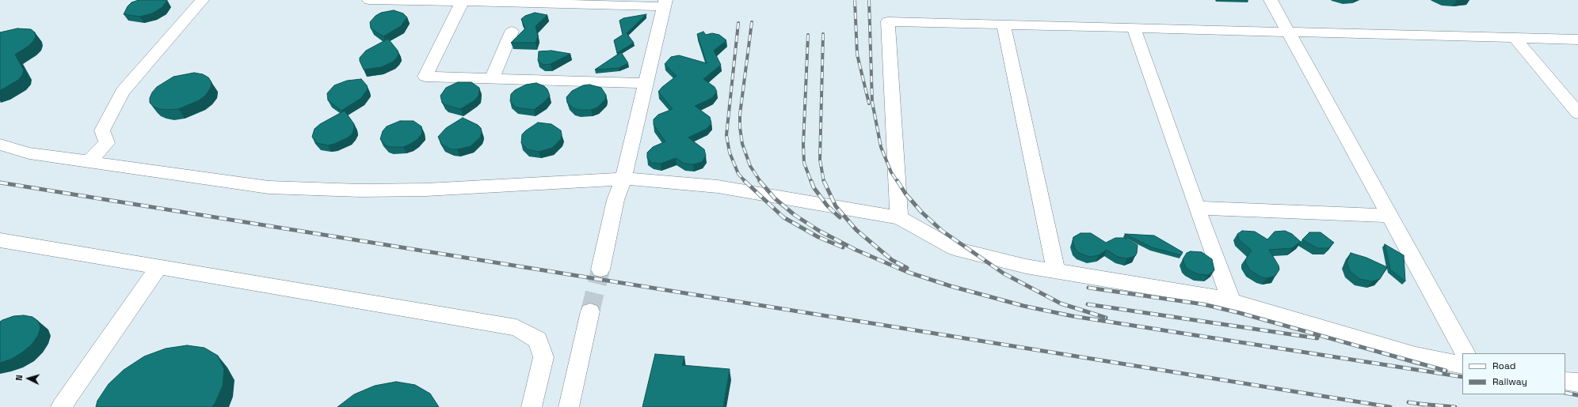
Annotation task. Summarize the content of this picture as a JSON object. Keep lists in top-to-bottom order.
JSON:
{
  "legend": ["Road", "Railway"],
  "north": "left"
}
